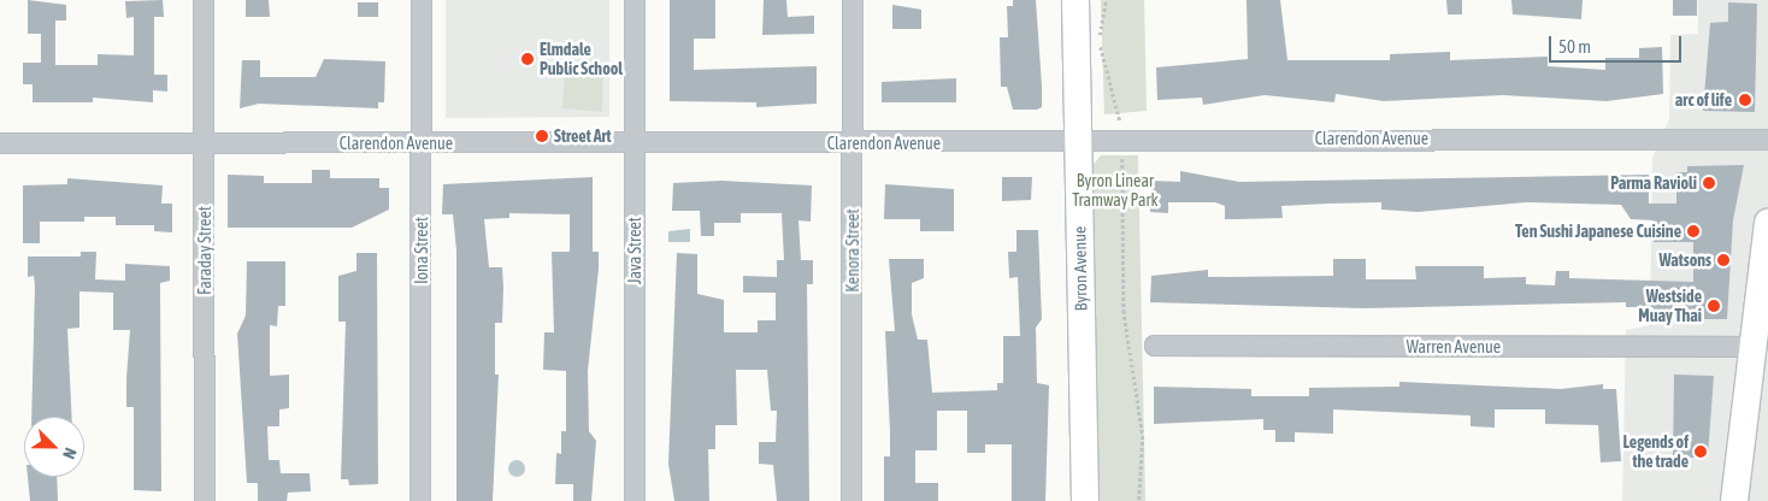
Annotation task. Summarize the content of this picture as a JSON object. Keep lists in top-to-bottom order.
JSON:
{
  "streets": {
    "street": [
      "Clarendon Avenue",
      "Faraday Street",
      "Iona Street",
      "Java Street",
      "Kenora Street",
      "Byron Avenue",
      "Warren Avenue"
    ]
  },
  "crossings": [
    ["Clarendon Avenue", "Faraday Street"],
    ["Clarendon Avenue", "Iona Street"],
    ["Clarendon Avenue", "Java Street"],
    ["Clarendon Avenue", "Kenora Street"],
    ["Clarendon Avenue", "Byron Avenue"]
  ],
  "parks": ["Byron Linear Tramway Park"],
  "places": [
    "Elmdale Public School",
    "arc of life",
    "Street Art",
    "Parma Ravioli",
    "Ten Sushi Japanese Cuisine",
    "Watsons",
    "Westside Muay Thai",
    "Legends of the trade"
  ],
  "scale_bar": "50 m",
  "north": "bottom right"
}
